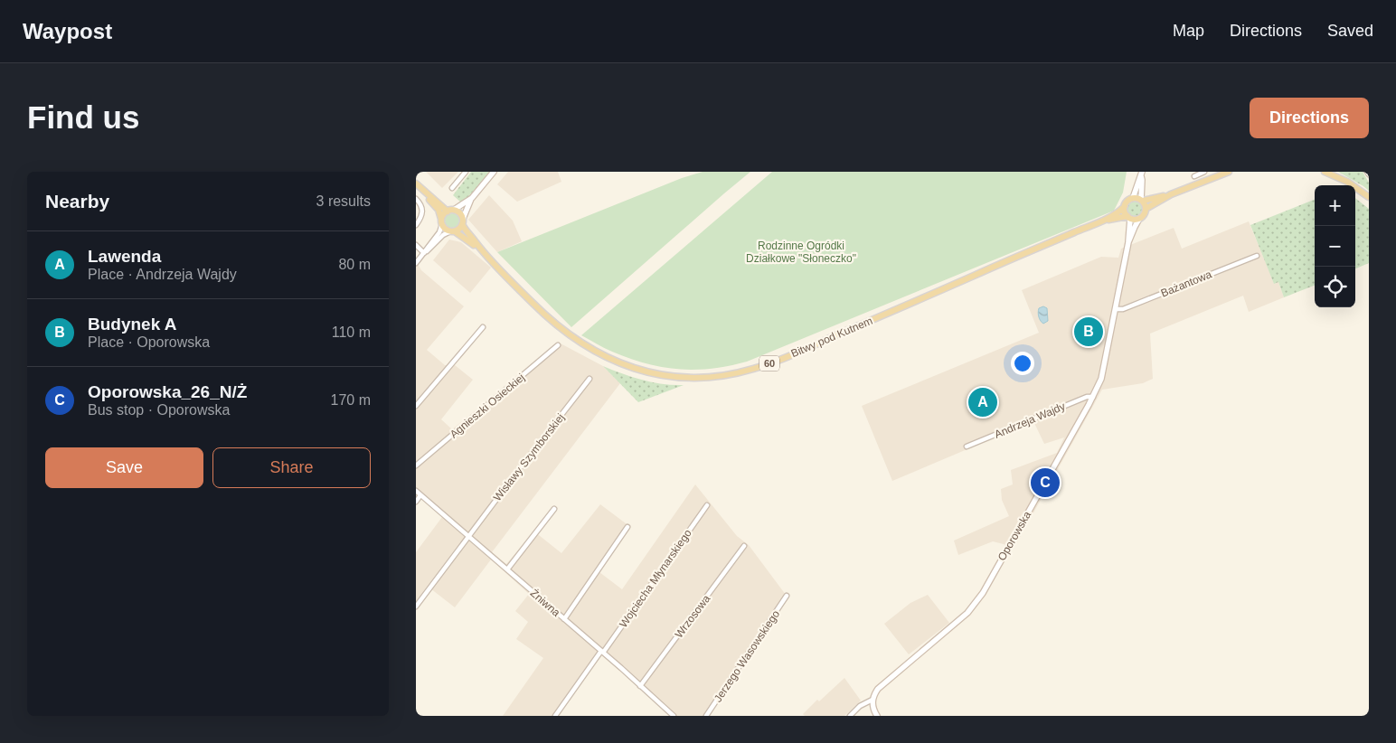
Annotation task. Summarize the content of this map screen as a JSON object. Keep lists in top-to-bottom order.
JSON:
{
  "streets": {
    "main road": ["Bitwy pod Kutnem", "60"],
    "street": [
      "Bażantowa",
      "Agnieszki Osieckiej",
      "Andrzeja Wajdy",
      "Wisławy Szymborskiej",
      "Oporowska",
      "Wojciecha Młynarskiego",
      "Żniwna",
      "Wrzosowa",
      "Jerzego Wasowskiego"
    ]
  },
  "crossings": [
    ["Bażantowa", "Oporowska"],
    ["Bitwy pod Kutnem", "60"],
    ["Bitwy pod Kutnem", "Oporowska"],
    ["60", "Oporowska"],
    ["Andrzeja Wajdy", "Oporowska"],
    ["Wisławy Szymborskiej", "Żniwna"],
    ["Wojciecha Młynarskiego", "Żniwna"],
    ["Żniwna", "Wrzosowa"]
  ],
  "parks": ["Rodzinne Ogródki Działkowe \"Słoneczko\""],
  "page": {
    "header": "Waypost",
    "nav": ["Map", "Directions", "Saved"],
    "buttons": [
      "Directions",
      ["Save", "Share"]
    ],
    "title": "Find us",
    "heading": ["Nearby", "3 results"],
    "map_buttons": ["+", "−"],
    "list": [
      {
        "mark": "A",
        "name": "Lawenda",
        "note": "Place · Andrzeja Wajdy",
        "value": "80 m"
      },
      {
        "mark": "B",
        "name": "Budynek A",
        "note": "Place · Oporowska",
        "value": "110 m"
      },
      {
        "mark": "C",
        "name": "Oporowska_26_N/Ż",
        "note": "Bus stop · Oporowska",
        "value": "170 m"
      }
    ],
    "pins": ["B", "A", "C"]
  }
}
